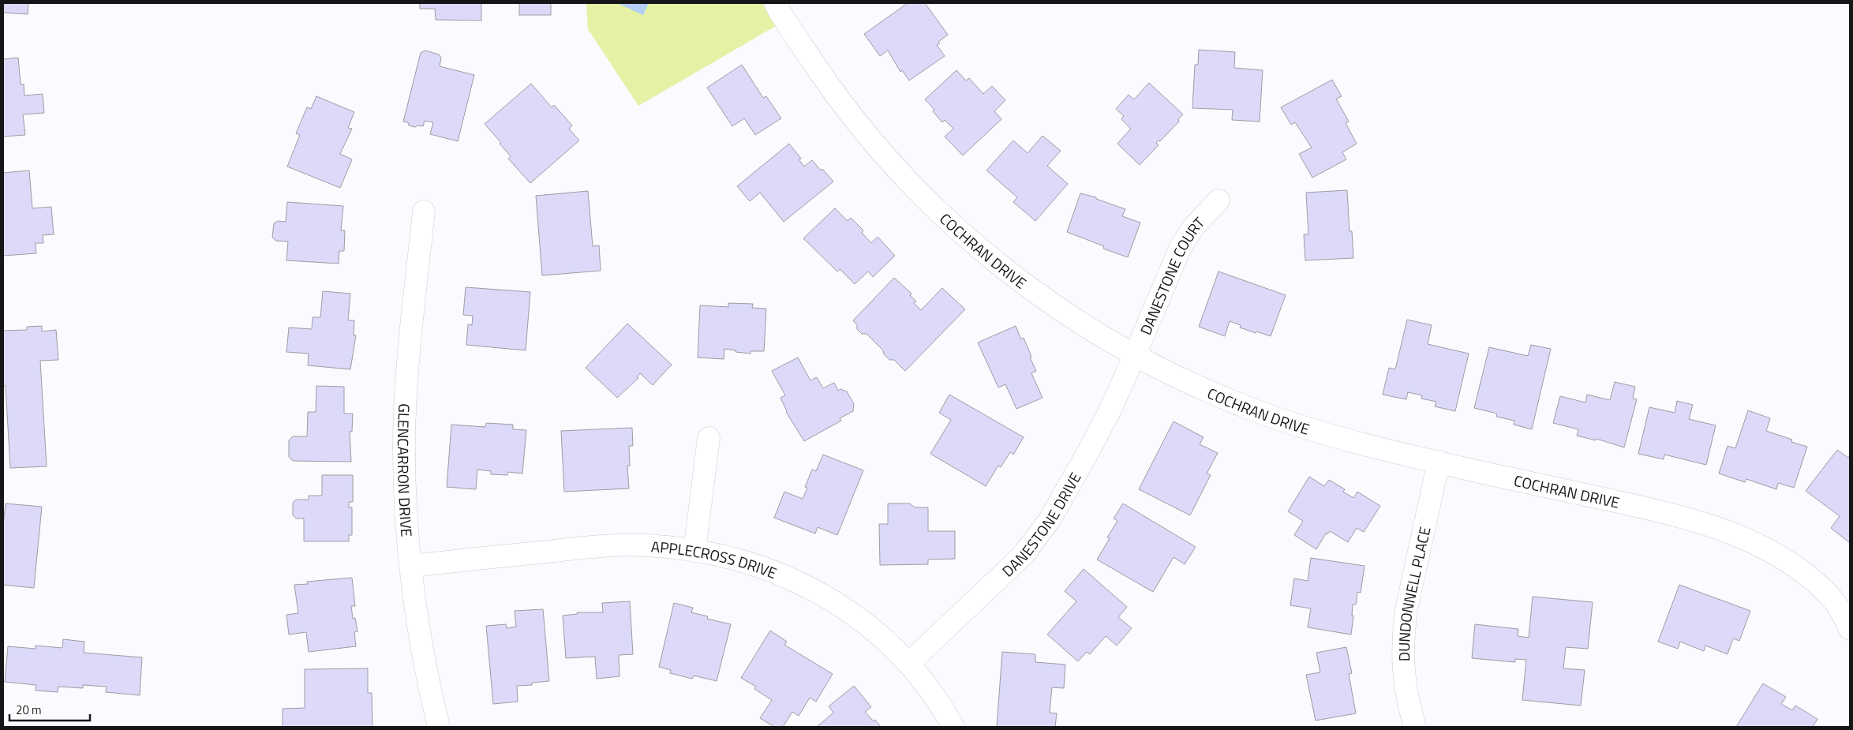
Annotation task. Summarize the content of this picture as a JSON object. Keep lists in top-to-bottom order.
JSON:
{
  "streets": {
    "street": [
      "COCHRAN DRIVE",
      "DANESTONE COURT",
      "GLENCARRON DRIVE",
      "DANESTONE DRIVE",
      "APPLECROSS DRIVE",
      "DUNDONNELL PLACE"
    ]
  },
  "crossings": [
    ["COCHRAN DRIVE", "DANESTONE COURT"],
    ["COCHRAN DRIVE", "DANESTONE DRIVE"],
    ["COCHRAN DRIVE", "DUNDONNELL PLACE"],
    ["DANESTONE COURT", "DANESTONE DRIVE"],
    ["GLENCARRON DRIVE", "APPLECROSS DRIVE"],
    ["DANESTONE DRIVE", "APPLECROSS DRIVE"]
  ],
  "scale_bar": "20 m"
}
